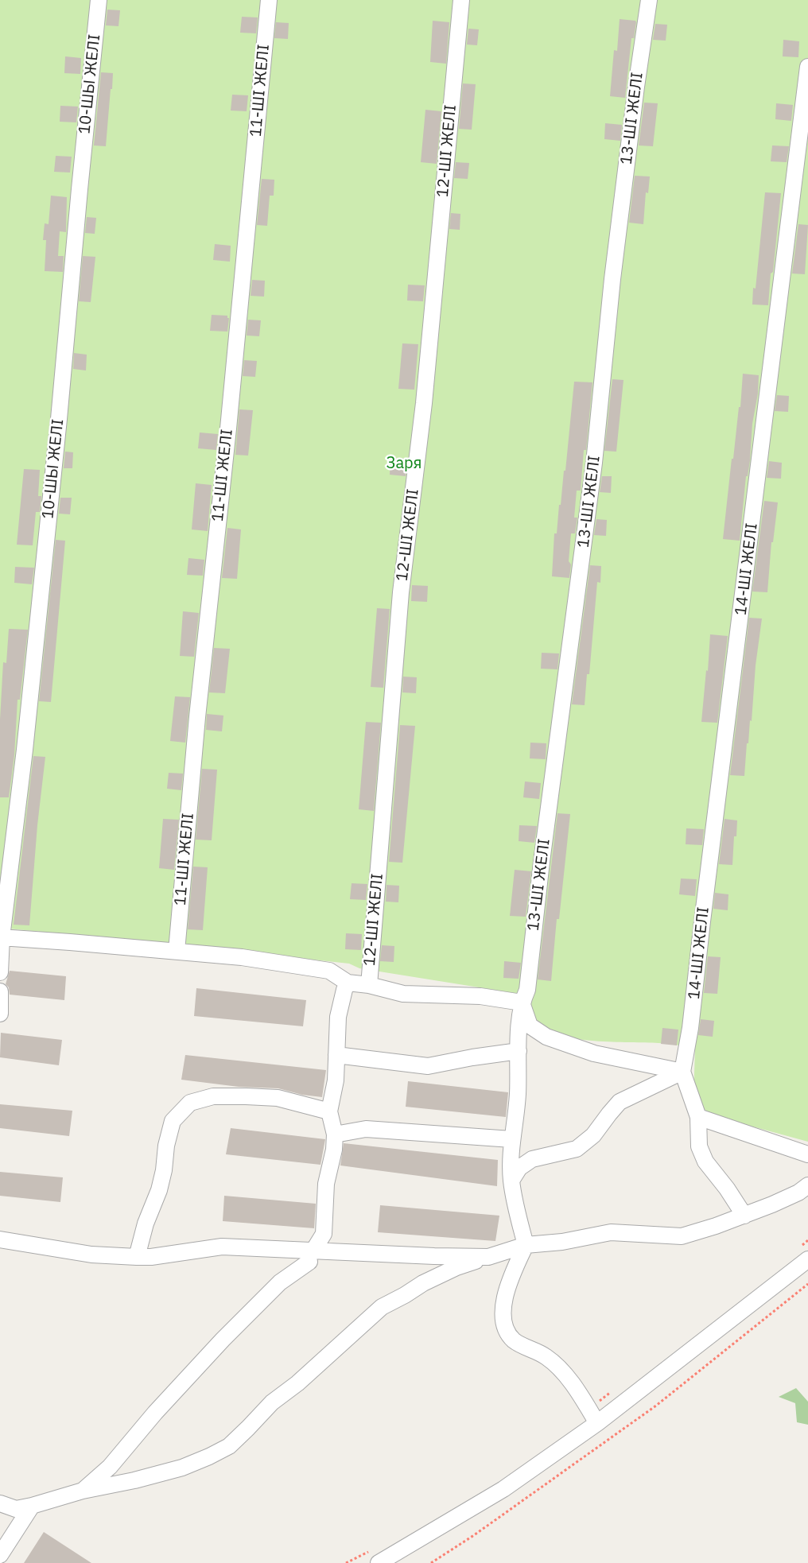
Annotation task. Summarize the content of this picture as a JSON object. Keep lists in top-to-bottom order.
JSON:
{
  "streets": {
    "street": [
      "10-ШЫ ЖЕЛІ",
      "11-ШІ ЖЕЛІ",
      "13-ШІ ЖЕЛІ",
      "12-ШІ ЖЕЛІ",
      "14-ШІ ЖЕЛІ"
    ]
  },
  "parks": ["Заря"]
}
